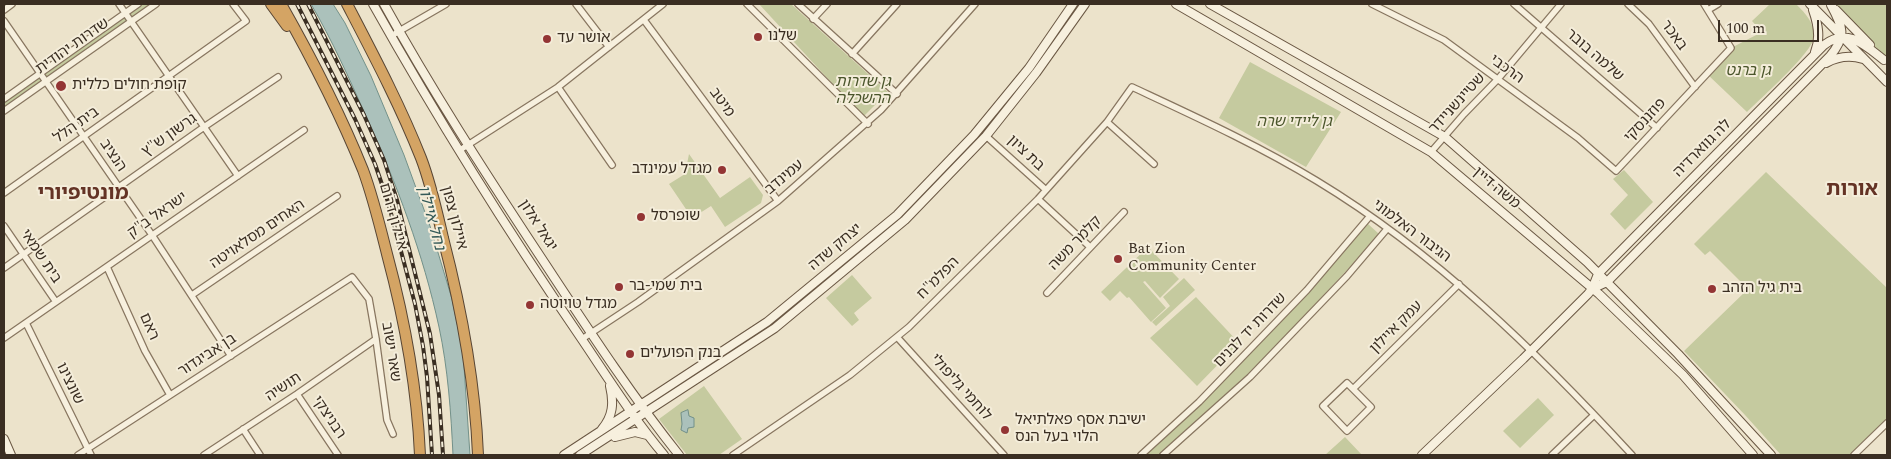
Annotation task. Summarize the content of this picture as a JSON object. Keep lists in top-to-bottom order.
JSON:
{
  "streets": {
    "highway": ["איילון דרום", "איילון צפון"],
    "street": [
      "באכר",
      "שדרות יהודית",
      "שלמה בובר",
      "הרכבי",
      "מיטב",
      "שטיינשניידר",
      "פוזננסקי",
      "בית הלל",
      "גרשון ש\"ץ",
      "לה גווארדיה",
      "בת ציון",
      "הנציב",
      "עמינדב",
      "משה דיין",
      "ישראל ב\"ק",
      "יגאל אלון",
      "הגיבור האלמוני",
      "האחים מסלאויטה",
      "קלמר משה",
      "יצחק שדה",
      "בית שמאי",
      "הפלמ\"ח",
      "ראם",
      "עמק איילון",
      "שדרות יד לבנים",
      "שאר ישוב",
      "בן אביגדור",
      "שונצינו",
      "תושיה",
      "לוחמי גליפולי",
      "רבניצקי"
    ]
  },
  "crossings": [
    ["באכר", "פוזננסקי"],
    ["שדרות יהודית", "הנציב"],
    ["שלמה בובר", "שטיינשניידר"],
    ["שלמה בובר", "פוזננסקי"],
    ["הרכבי", "שטיינשניידר"],
    ["הרכבי", "פוזננסקי"],
    ["מיטב", "עמינדב"],
    ["שטיינשניידר", "משה דיין"],
    ["בית הלל", "הנציב"],
    ["גרשון ש\"ץ", "הנציב"],
    ["גרשון ש\"ץ", "בית שמאי"],
    ["לה גווארדיה", "משה דיין"],
    ["לה גווארדיה", "הגיבור האלמוני"],
    ["בת ציון", "יצחק שדה"],
    ["בת ציון", "הפלמ\"ח"],
    ["הנציב", "ישראל ב\"ק"],
    ["הנציב", "האחים מסלאויטה"],
    ["הנציב", "בן אביגדור"],
    ["עמינדב", "יגאל אלון"],
    ["ישראל ב\"ק", "בית שמאי"],
    ["ישראל ב\"ק", "ראם"],
    ["ישראל ב\"ק", "שונצינו"],
    ["יגאל אלון", "יצחק שדה"],
    ["הגיבור האלמוני", "הפלמ\"ח"],
    ["הגיבור האלמוני", "עמק איילון"],
    ["הגיבור האלמוני", "שדרות יד לבנים"],
    ["הפלמ\"ח", "לוחמי גליפולי"],
    ["ראם", "בן אביגדור"],
    ["שאר ישוב", "בן אביגדור"],
    ["שאר ישוב", "תושיה"],
    ["בן אביגדור", "שונצינו"],
    ["תושיה", "רבניצקי"]
  ],
  "districts": ["אורות", "מונטיפיורי"],
  "water": ["נחל איילון"],
  "parks": ["גן ברנט", "גן שדרות ההשכלה", "גן ליידי שרה"],
  "places": [
    "שלנו",
    "אושר עד",
    "קופת חולים כללית",
    "מגדל עמינדב",
    "שופרסל",
    "Bat Zion Community Center",
    "בית שמי-בר",
    "בית גיל הזהב",
    "מגדל טויוטה",
    "בנק הפועלים",
    "ישיבת אסף פאלתיאל הלוי בעל הנס"
  ],
  "scale_bar": "100 m"
}
